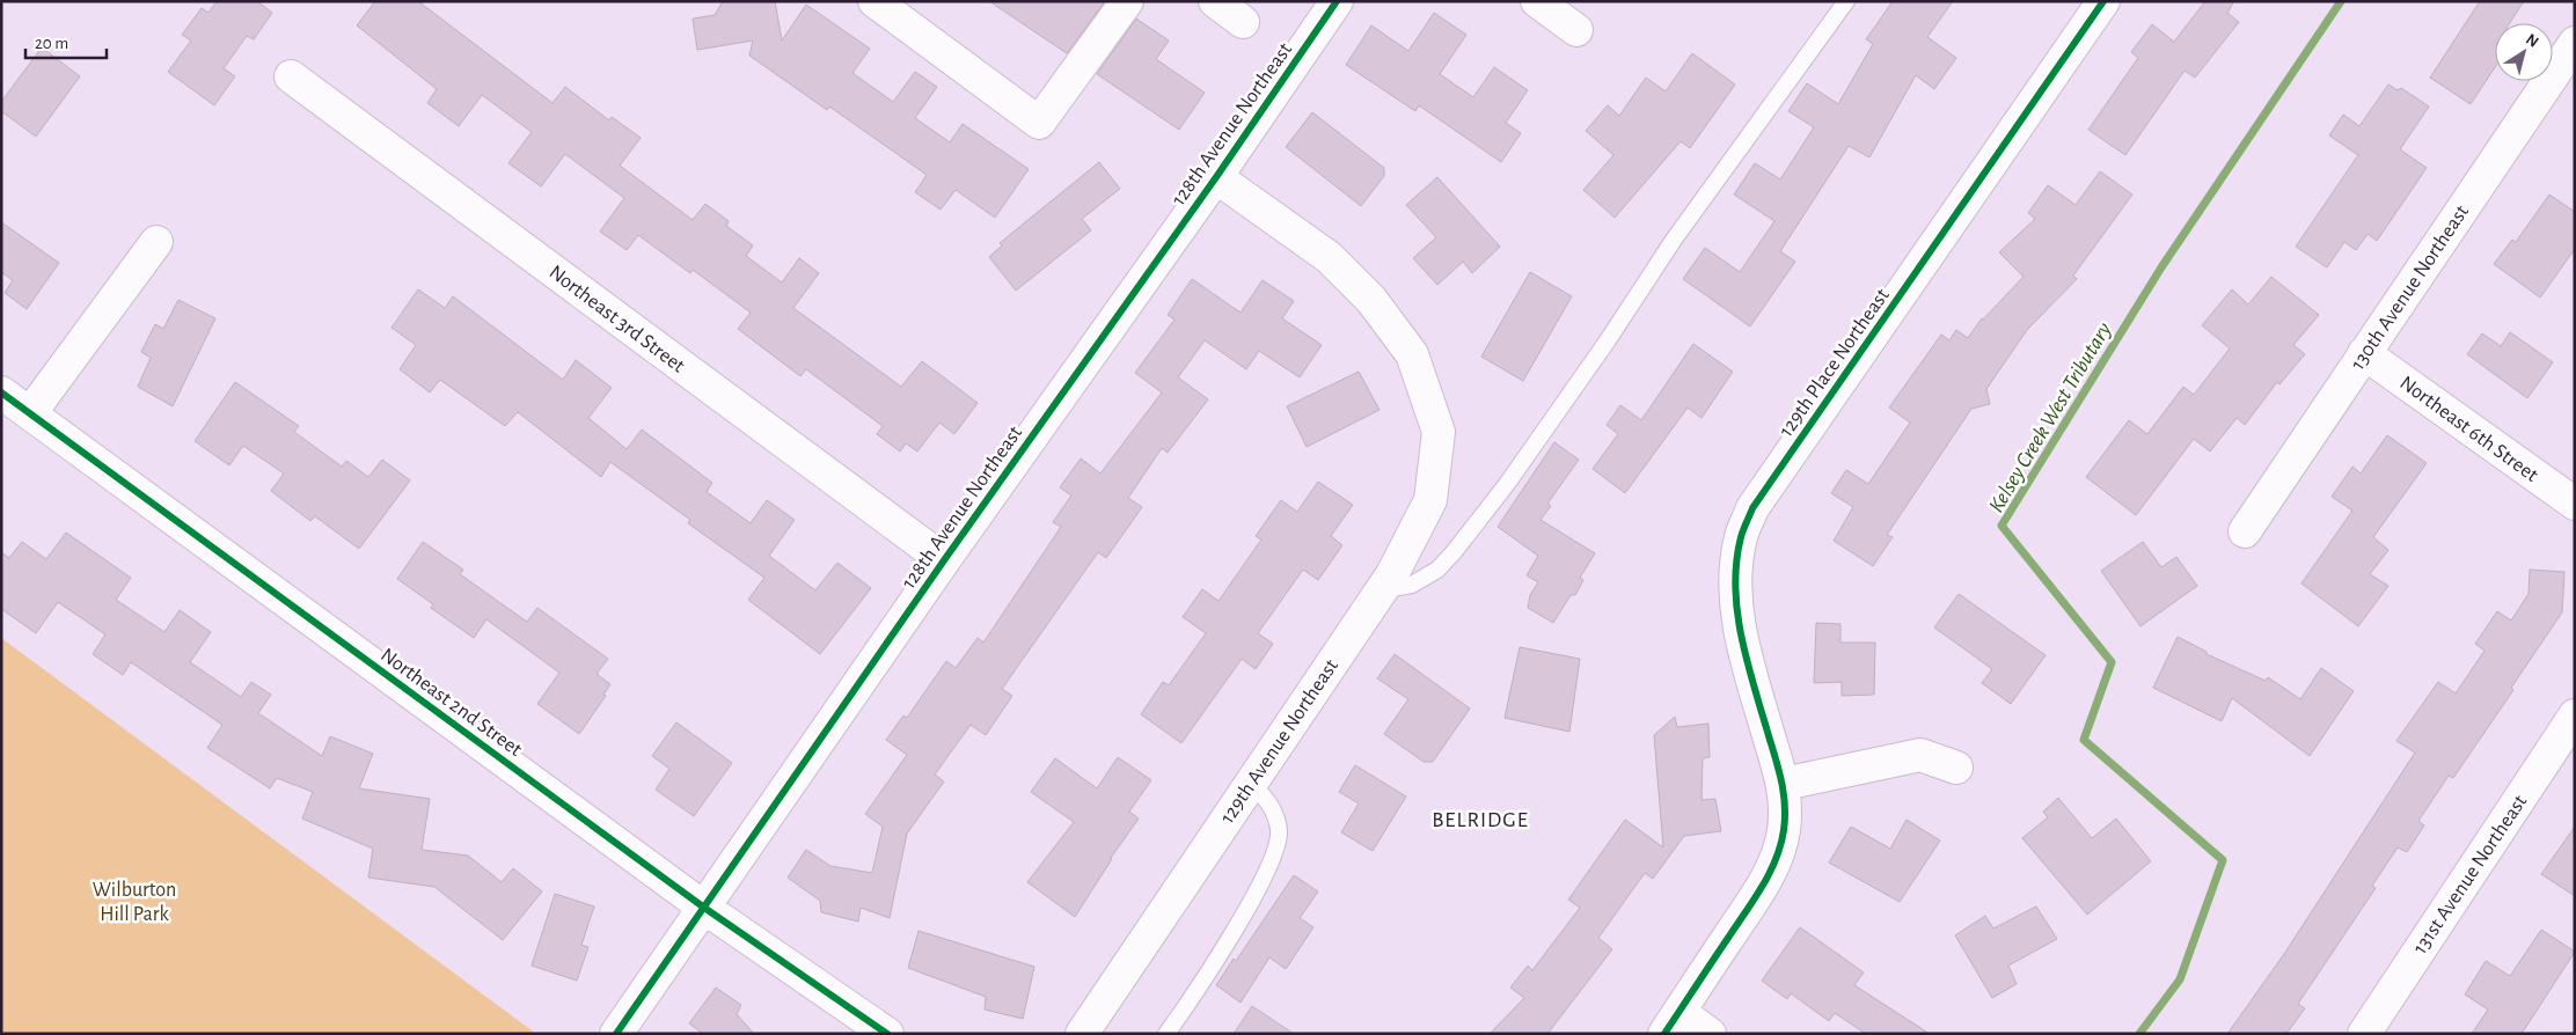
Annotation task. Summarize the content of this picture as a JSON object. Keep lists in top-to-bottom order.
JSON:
{
  "streets": {
    "street": [
      "128th Avenue Northeast",
      "130th Avenue Northeast",
      "Northeast 3rd Street",
      "129th Place Northeast",
      "Northeast 6th Street",
      "Northeast 2nd Street",
      "129th Avenue Northeast",
      "131st Avenue Northeast"
    ]
  },
  "crossings": [
    ["128th Avenue Northeast", "Northeast 3rd Street"],
    ["128th Avenue Northeast", "Northeast 2nd Street"],
    ["128th Avenue Northeast", "129th Avenue Northeast"],
    ["130th Avenue Northeast", "Northeast 6th Street"]
  ],
  "districts": ["BELRIDGE"],
  "water": ["Kelsey Creek West Tributary"],
  "parks": ["Wilburton Hill Park"],
  "scale_bar": "20 m",
  "north": "top right"
}
